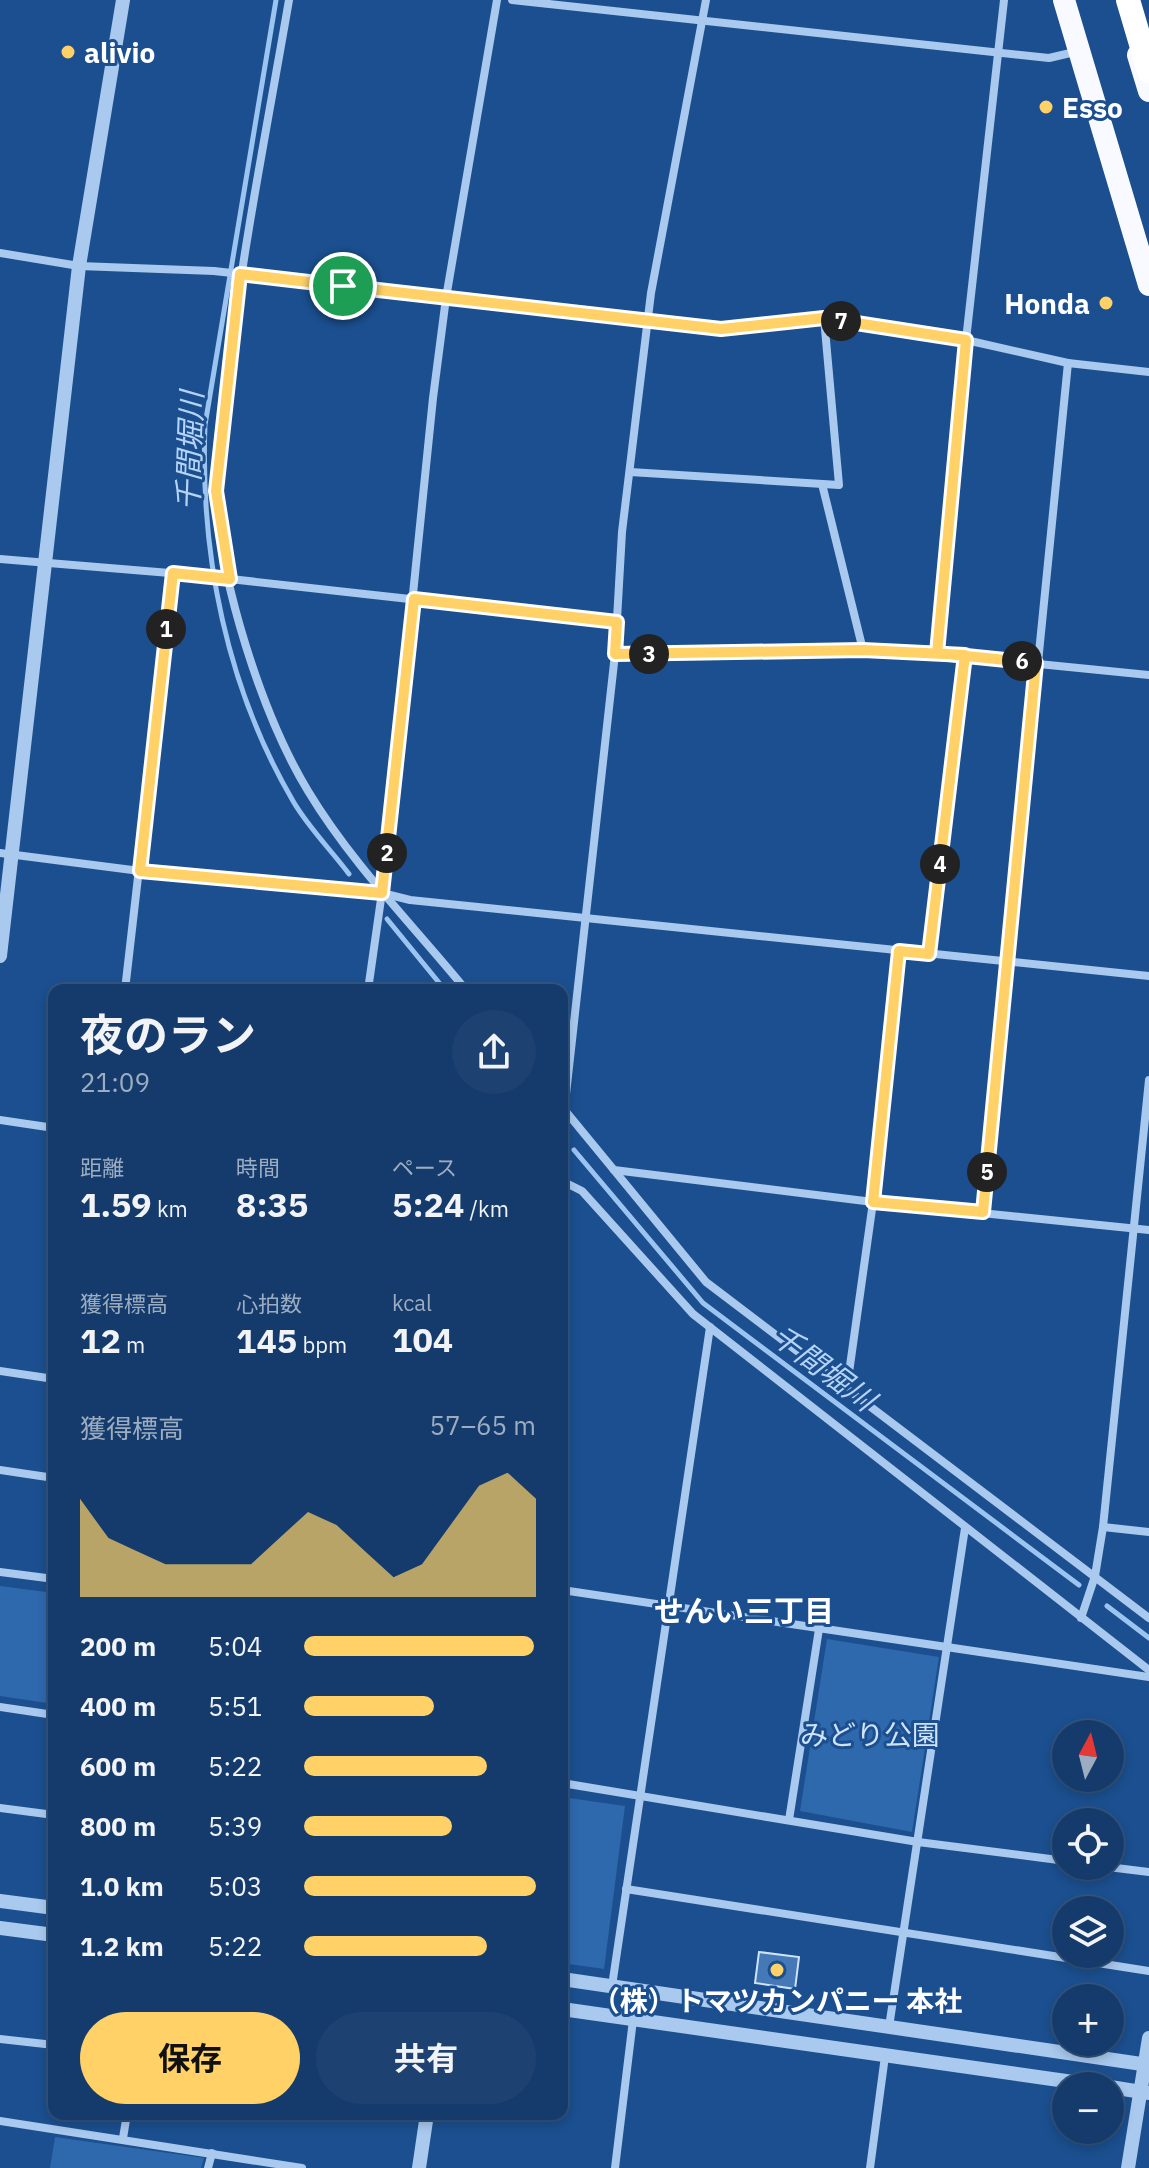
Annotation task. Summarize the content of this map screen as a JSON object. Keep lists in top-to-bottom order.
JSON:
{
  "districts": ["せんい三丁目"],
  "water": ["千間堀川"],
  "parks": ["みどり公園"],
  "places": [
    "alivio",
    "Esso",
    "Honda",
    "（株）トマツカンパニー 本社"
  ],
  "north": "top",
  "page": {
    "pins": [
      "7",
      "1",
      "3",
      "6",
      "2",
      "4",
      "5"
    ],
    "heading": ["夜のラン", "21:09"],
    "stats": [
      ["距離", "1.59 km"],
      ["時間", "8:35"],
      ["ペース", "5:24 /km"],
      ["獲得標高", "12 m"],
      ["心拍数", "145 bpm"],
      ["kcal", "104"]
    ],
    "chart": ["獲得標高", "57–65 m"],
    "list": [
      {
        "name": "200 m",
        "note": "5:04"
      },
      {
        "name": "400 m",
        "note": "5:51"
      },
      {
        "name": "600 m",
        "note": "5:22"
      },
      {
        "name": "800 m",
        "note": "5:39"
      },
      {
        "name": "1.0 km",
        "note": "5:03"
      },
      {
        "name": "1.2 km",
        "note": "5:22"
      }
    ],
    "map_buttons": ["+", "−"],
    "buttons": ["保存", "共有"]
  }
}
